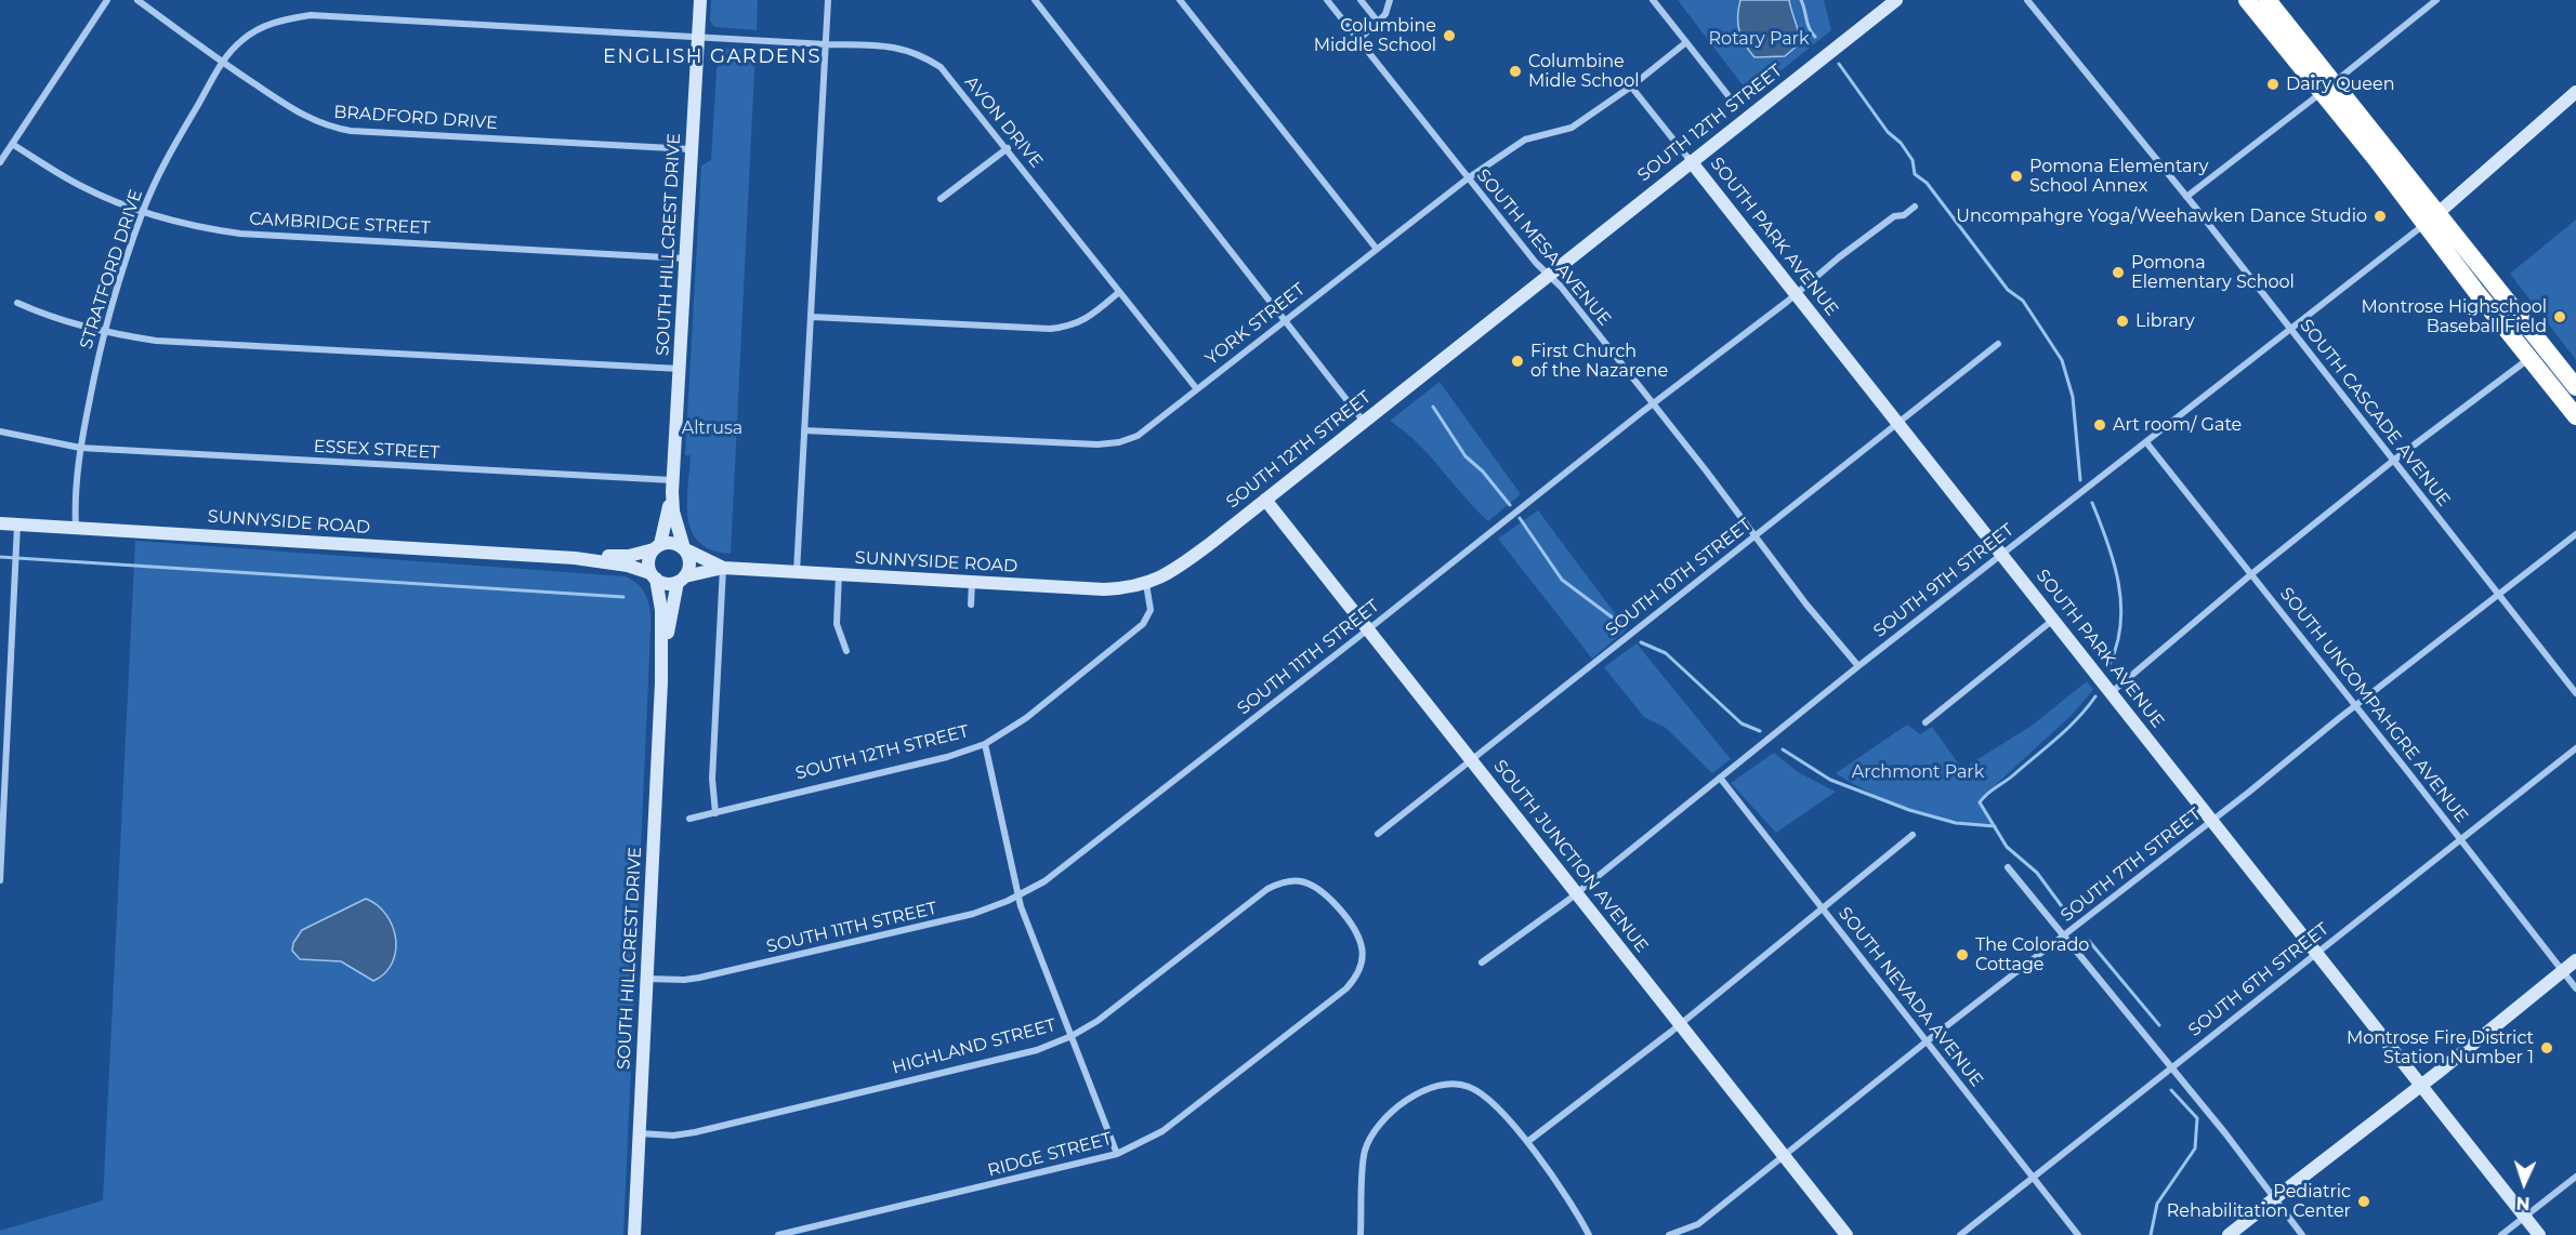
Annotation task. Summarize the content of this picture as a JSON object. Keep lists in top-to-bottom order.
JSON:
{
  "streets": {
    "street": [
      "BRADFORD DRIVE",
      "AVON DRIVE",
      "SOUTH 12TH STREET",
      "CAMBRIDGE STREET",
      "SOUTH PARK AVENUE",
      "SOUTH HILLCREST DRIVE",
      "SOUTH MESA AVENUE",
      "STRATFORD DRIVE",
      "YORK STREET",
      "SOUTH CASCADE AVENUE",
      "ESSEX STREET",
      "SUNNYSIDE ROAD",
      "SOUTH 10TH STREET",
      "SOUTH 9TH STREET",
      "SOUTH 11TH STREET",
      "SOUTH UNCOMPAHGRE AVENUE",
      "SOUTH JUNCTION AVENUE",
      "SOUTH 7TH STREET",
      "SOUTH 6TH STREET",
      "SOUTH NEVADA AVENUE",
      "HIGHLAND STREET",
      "RIDGE STREET"
    ]
  },
  "crossings": [
    ["BRADFORD DRIVE", "SOUTH HILLCREST DRIVE"],
    ["BRADFORD DRIVE", "STRATFORD DRIVE"],
    ["AVON DRIVE", "SOUTH HILLCREST DRIVE"],
    ["AVON DRIVE", "STRATFORD DRIVE"],
    ["AVON DRIVE", "YORK STREET"],
    ["SOUTH 12TH STREET", "SOUTH PARK AVENUE"],
    ["SOUTH 12TH STREET", "SOUTH MESA AVENUE"],
    ["SOUTH 12TH STREET", "SUNNYSIDE ROAD"],
    ["SOUTH 12TH STREET", "SOUTH JUNCTION AVENUE"],
    ["CAMBRIDGE STREET", "SOUTH HILLCREST DRIVE"],
    ["CAMBRIDGE STREET", "STRATFORD DRIVE"],
    ["SOUTH PARK AVENUE", "YORK STREET"],
    ["SOUTH PARK AVENUE", "SOUTH 10TH STREET"],
    ["SOUTH PARK AVENUE", "SOUTH 9TH STREET"],
    ["SOUTH PARK AVENUE", "SOUTH 11TH STREET"],
    ["SOUTH PARK AVENUE", "SOUTH 7TH STREET"],
    ["SOUTH PARK AVENUE", "SOUTH 6TH STREET"],
    ["SOUTH HILLCREST DRIVE", "STRATFORD DRIVE"],
    ["SOUTH HILLCREST DRIVE", "ESSEX STREET"],
    ["SOUTH HILLCREST DRIVE", "SOUTH 11TH STREET"],
    ["SOUTH HILLCREST DRIVE", "HIGHLAND STREET"],
    ["SOUTH MESA AVENUE", "YORK STREET"],
    ["SOUTH MESA AVENUE", "SOUTH 10TH STREET"],
    ["SOUTH MESA AVENUE", "SOUTH 9TH STREET"],
    ["SOUTH MESA AVENUE", "SOUTH 11TH STREET"],
    ["STRATFORD DRIVE", "ESSEX STREET"],
    ["STRATFORD DRIVE", "SUNNYSIDE ROAD"],
    ["SOUTH CASCADE AVENUE", "SOUTH 9TH STREET"],
    ["SOUTH CASCADE AVENUE", "SOUTH 7TH STREET"],
    ["SOUTH 10TH STREET", "SOUTH JUNCTION AVENUE"],
    ["SOUTH 9TH STREET", "SOUTH UNCOMPAHGRE AVENUE"],
    ["SOUTH 9TH STREET", "SOUTH JUNCTION AVENUE"],
    ["SOUTH 9TH STREET", "SOUTH NEVADA AVENUE"],
    ["SOUTH 11TH STREET", "SOUTH JUNCTION AVENUE"],
    ["SOUTH UNCOMPAHGRE AVENUE", "SOUTH 7TH STREET"],
    ["SOUTH UNCOMPAHGRE AVENUE", "SOUTH 6TH STREET"],
    ["SOUTH JUNCTION AVENUE", "SOUTH 7TH STREET"],
    ["SOUTH 7TH STREET", "SOUTH NEVADA AVENUE"],
    ["SOUTH 6TH STREET", "SOUTH NEVADA AVENUE"],
    ["HIGHLAND STREET", "RIDGE STREET"]
  ],
  "districts": ["ENGLISH GARDENS"],
  "parks": ["Rotary Park", "Altrusa", "Archmont Park"],
  "places": [
    "Columbine Middle School",
    "Columbine Midle School",
    "Dairy Queen",
    "Pomona Elementary School Annex",
    "Uncompahgre Yoga/Weehawken Dance Studio",
    "Pomona Elementary School",
    "Montrose Highschool Baseball Field",
    "Library",
    "First Church of the Nazarene",
    "Art room/ Gate",
    "The Colorado Cottage",
    "Montrose Fire District Station Number 1",
    "Pediatric Rehabilitation Center"
  ],
  "north": "bottom"
}
